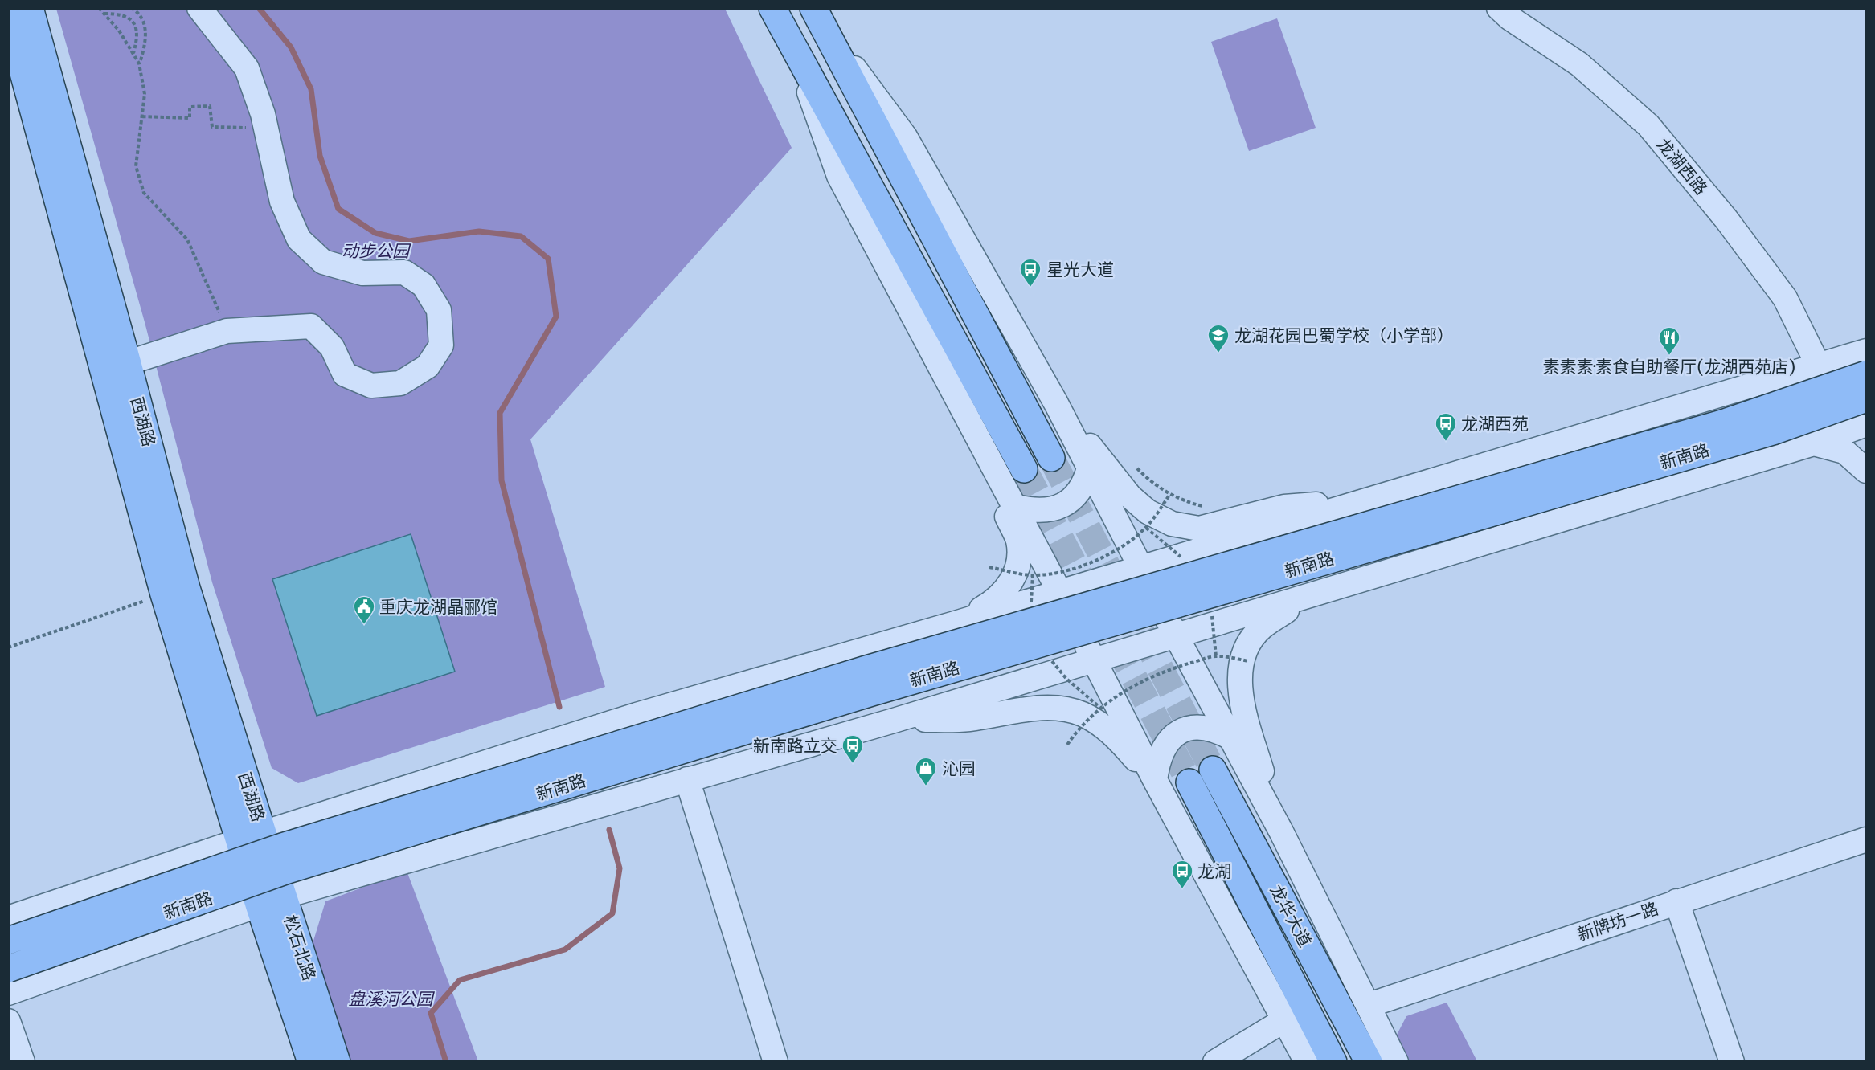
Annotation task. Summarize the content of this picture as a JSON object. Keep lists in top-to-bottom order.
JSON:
{
  "streets": {
    "main road": [
      "西湖路",
      "新南路",
      "龙华大道",
      "松石北路"
    ],
    "street": ["龙湖西路", "新牌坊一路"]
  },
  "crossings": [
    ["西湖路", "松石北路"],
    ["新南路", "松石北路"]
  ],
  "parks": ["动步公园", "盘溪河公园"],
  "places": {
    "bus stop": [
      "星光大道",
      "龙湖西苑",
      "新南路立交",
      "龙湖"
    ],
    "school or university": ["龙湖花园巴蜀学校（小学部）"],
    "restaurant": ["素素素·素食自助餐厅(龙湖西苑店)"],
    "public building": ["重庆龙湖晶郦馆"],
    "shop": ["沁园"]
  }
}
